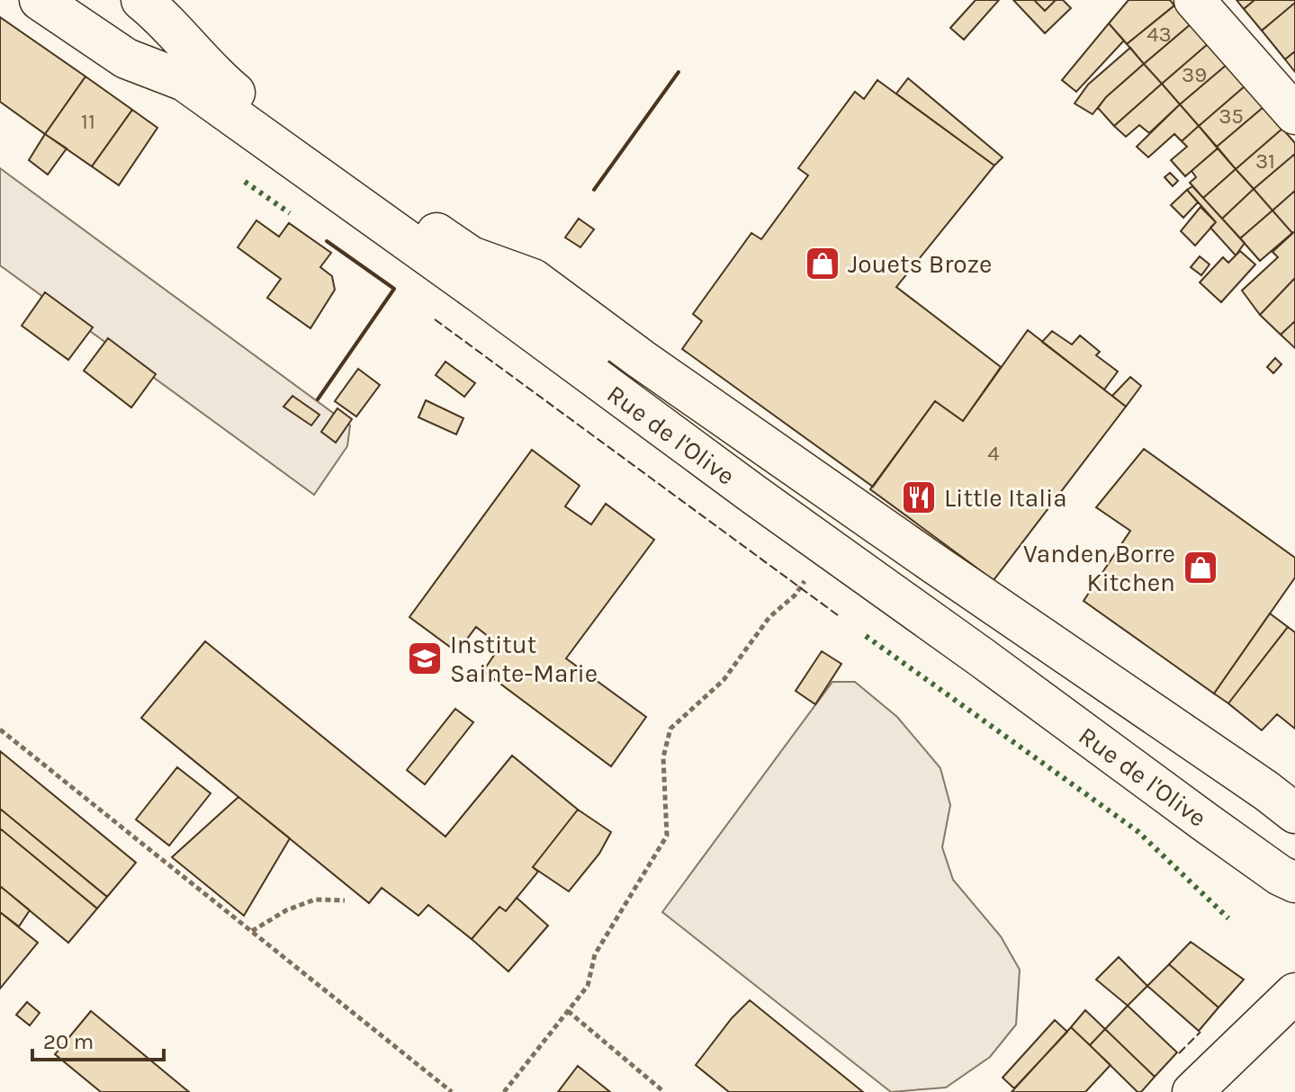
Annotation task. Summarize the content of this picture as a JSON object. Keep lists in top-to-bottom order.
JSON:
{
  "streets": {
    "main road": ["Rue de l'Olive"]
  },
  "places": {
    "shop": ["Jouets Broze", "Vanden Borre Kitchen"],
    "restaurant": ["Little Italia"],
    "school or university": ["Institut Sainte-Marie"]
  },
  "house_numbers": [
    "43",
    "39",
    "35",
    "11",
    "31",
    "4"
  ],
  "scale_bar": "20 m"
}
